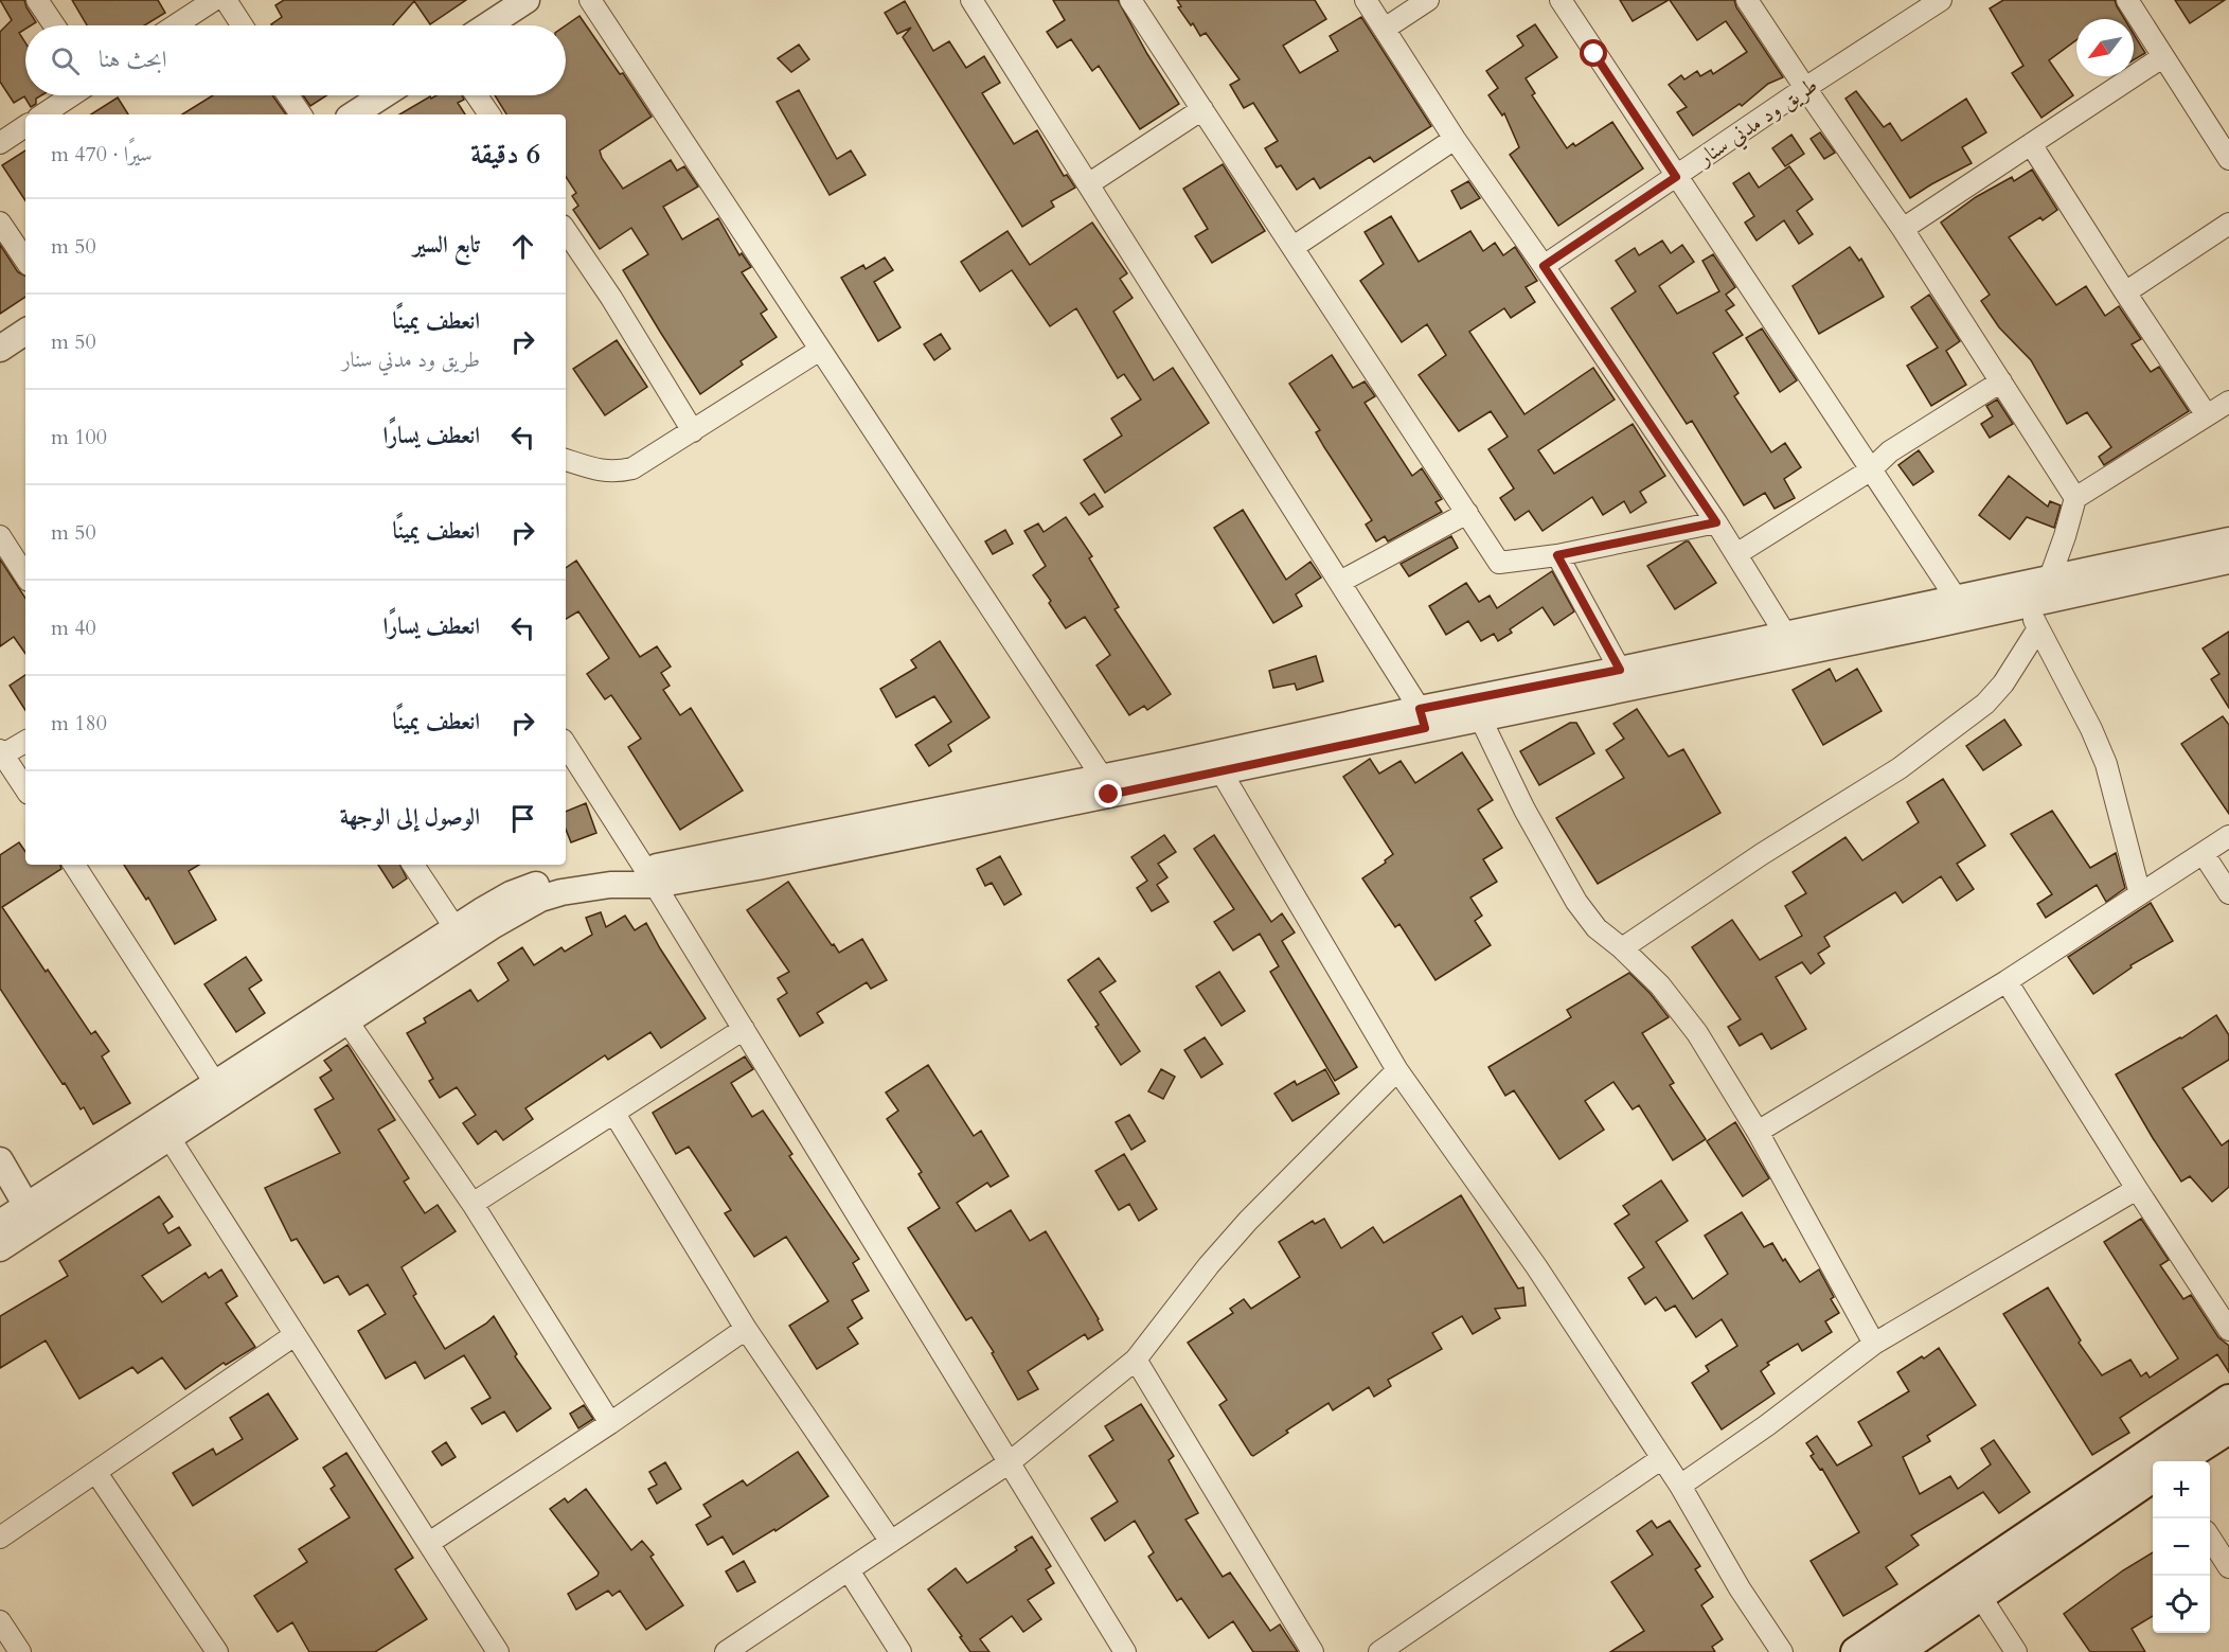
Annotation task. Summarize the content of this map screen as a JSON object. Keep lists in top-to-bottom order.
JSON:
{
  "streets": {
    "street": ["طريق ود مدني سنار"]
  },
  "north": "bottom left",
  "page": {
    "search": "ابحث هنا",
    "heading": ["6 دقيقة", "سيرًا · 470 m"],
    "list": [
      ["تابع السير", "50 m"],
      ["انعطف يمينًا", "طريق ود مدني سنار", "50 m"],
      ["انعطف يسارًا", "100 m"],
      ["انعطف يمينًا", "50 m"],
      ["انعطف يسارًا", "40 m"],
      ["انعطف يمينًا", "180 m"],
      "الوصول إلى الوجهة"
    ],
    "map_buttons": ["+", "−"]
  }
}
